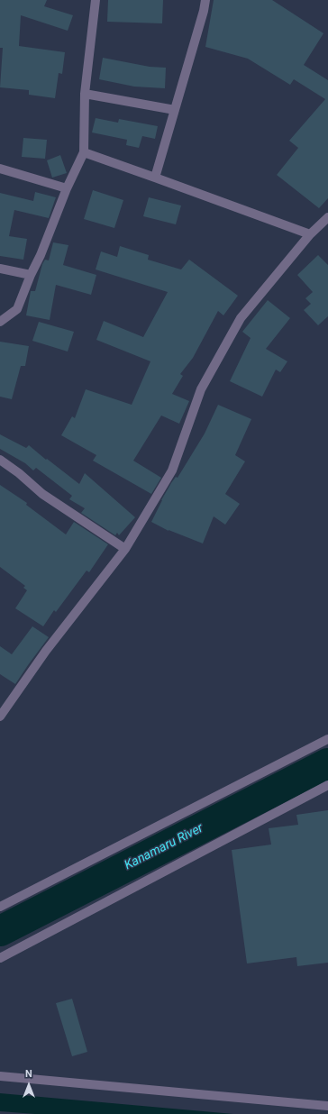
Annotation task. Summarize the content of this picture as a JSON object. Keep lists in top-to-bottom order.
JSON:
{
  "water": ["Kanamaru River"],
  "north": "top"
}
